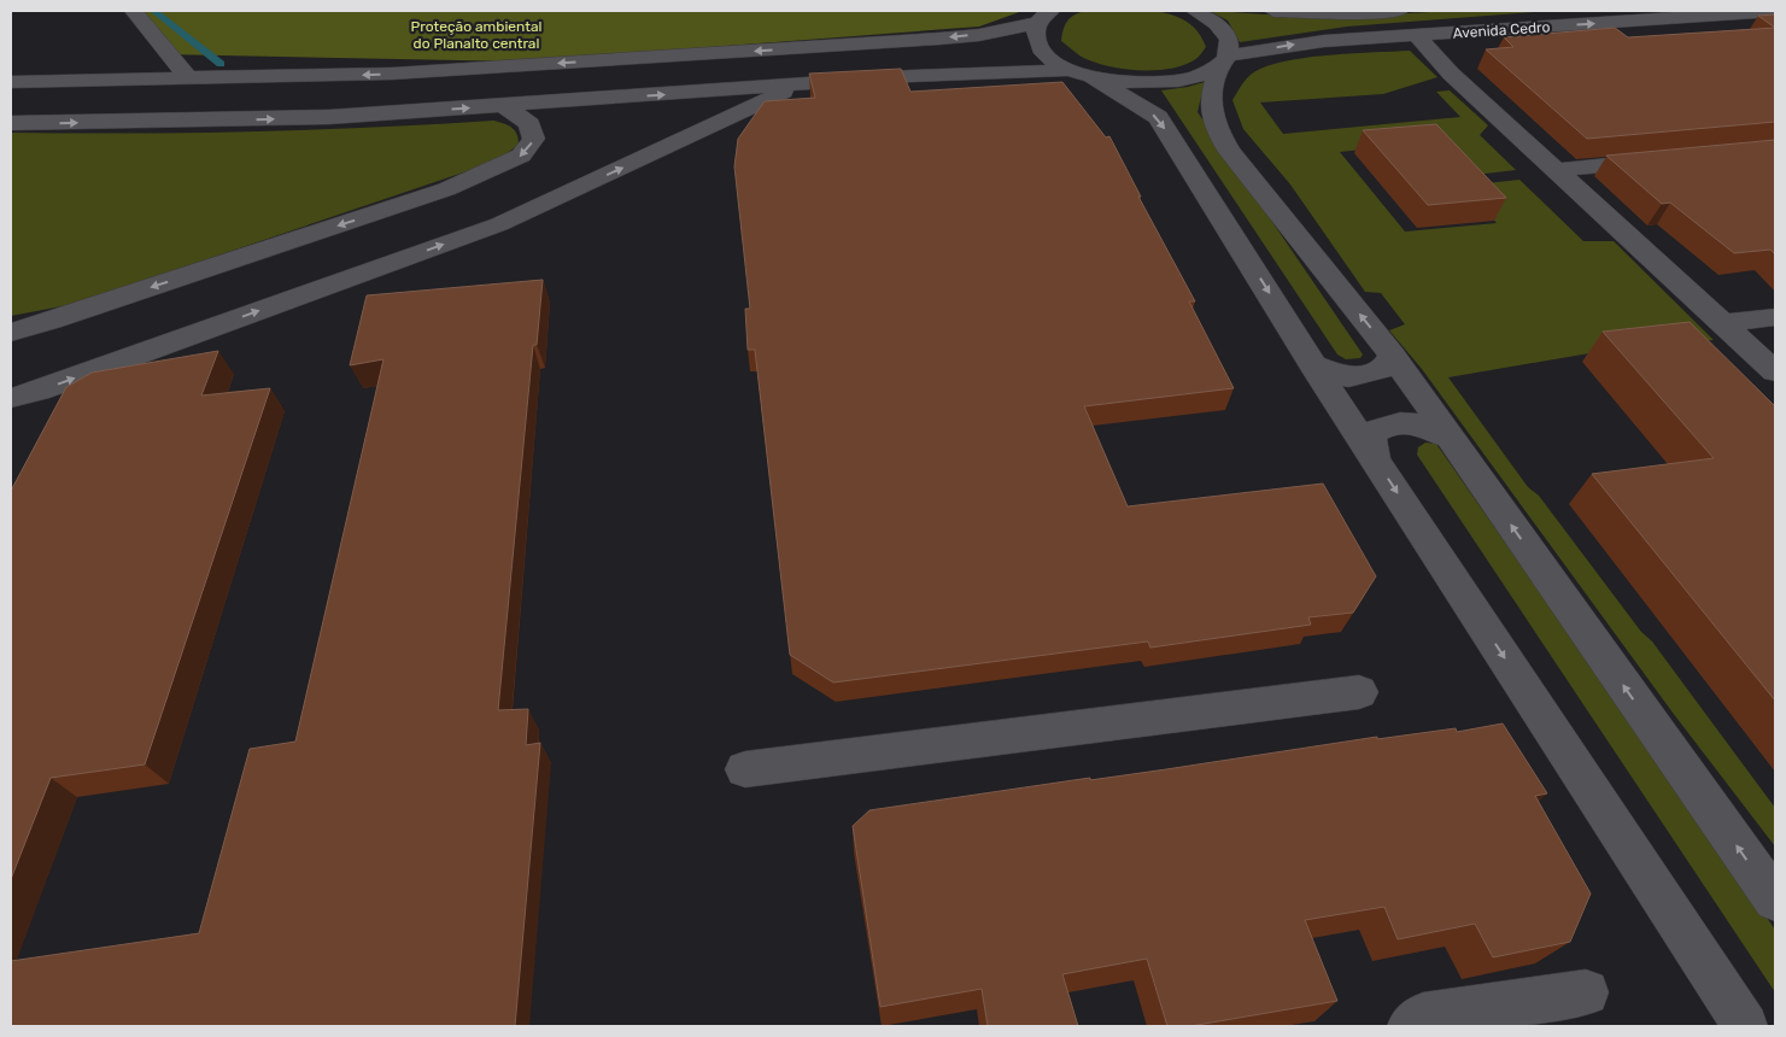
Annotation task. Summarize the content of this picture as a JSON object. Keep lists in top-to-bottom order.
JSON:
{
  "streets": {
    "street": ["Avenida Cedro"]
  },
  "parks": ["Proteção ambiental do Planalto central"]
}
